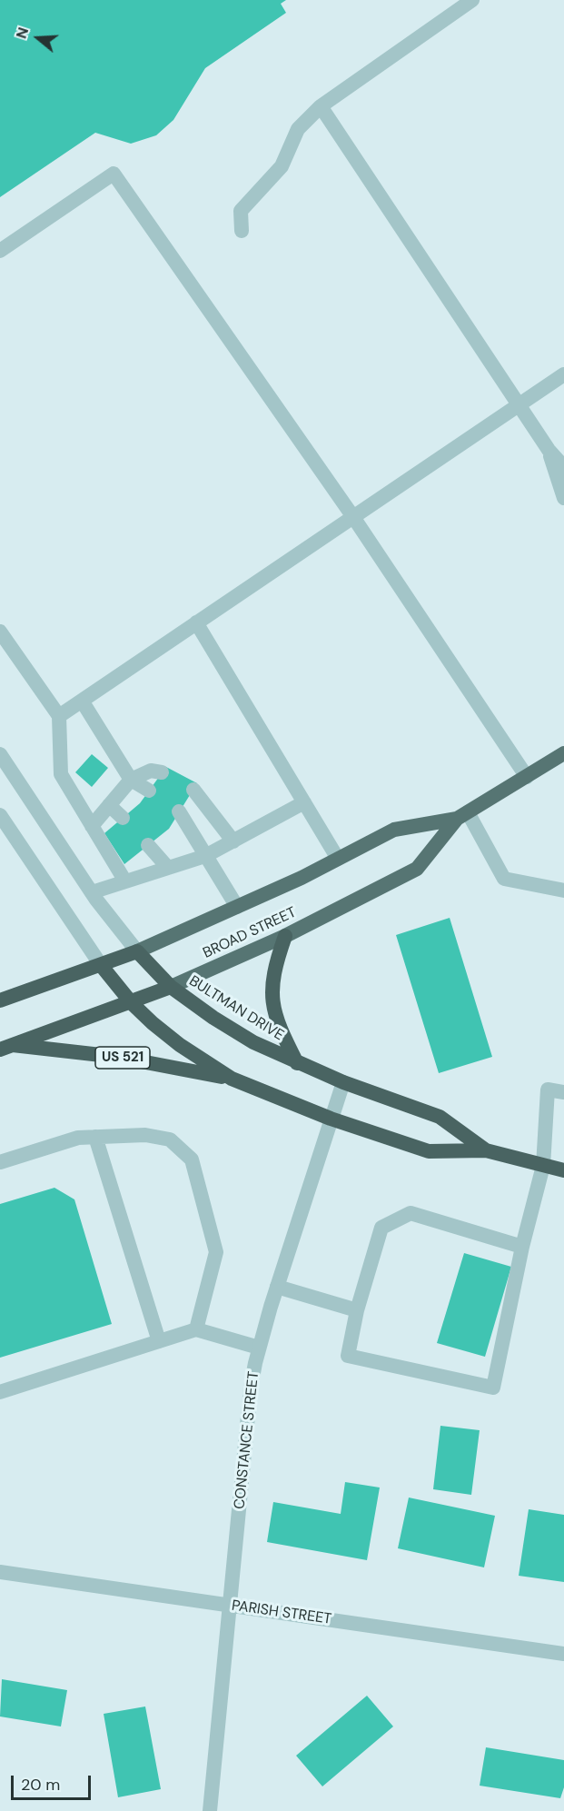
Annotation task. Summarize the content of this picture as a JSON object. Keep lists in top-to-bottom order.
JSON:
{
  "streets": {
    "highway": ["BROAD STREET", "BULTMAN DRIVE", "US 521"],
    "street": ["CONSTANCE STREET", "PARISH STREET"]
  },
  "crossings": [
    ["BROAD STREET", "BULTMAN DRIVE"],
    ["BROAD STREET", "US 521"],
    ["BULTMAN DRIVE", "US 521"],
    ["BULTMAN DRIVE", "CONSTANCE STREET"],
    ["CONSTANCE STREET", "PARISH STREET"]
  ],
  "scale_bar": "20 m",
  "north": "left"
}
